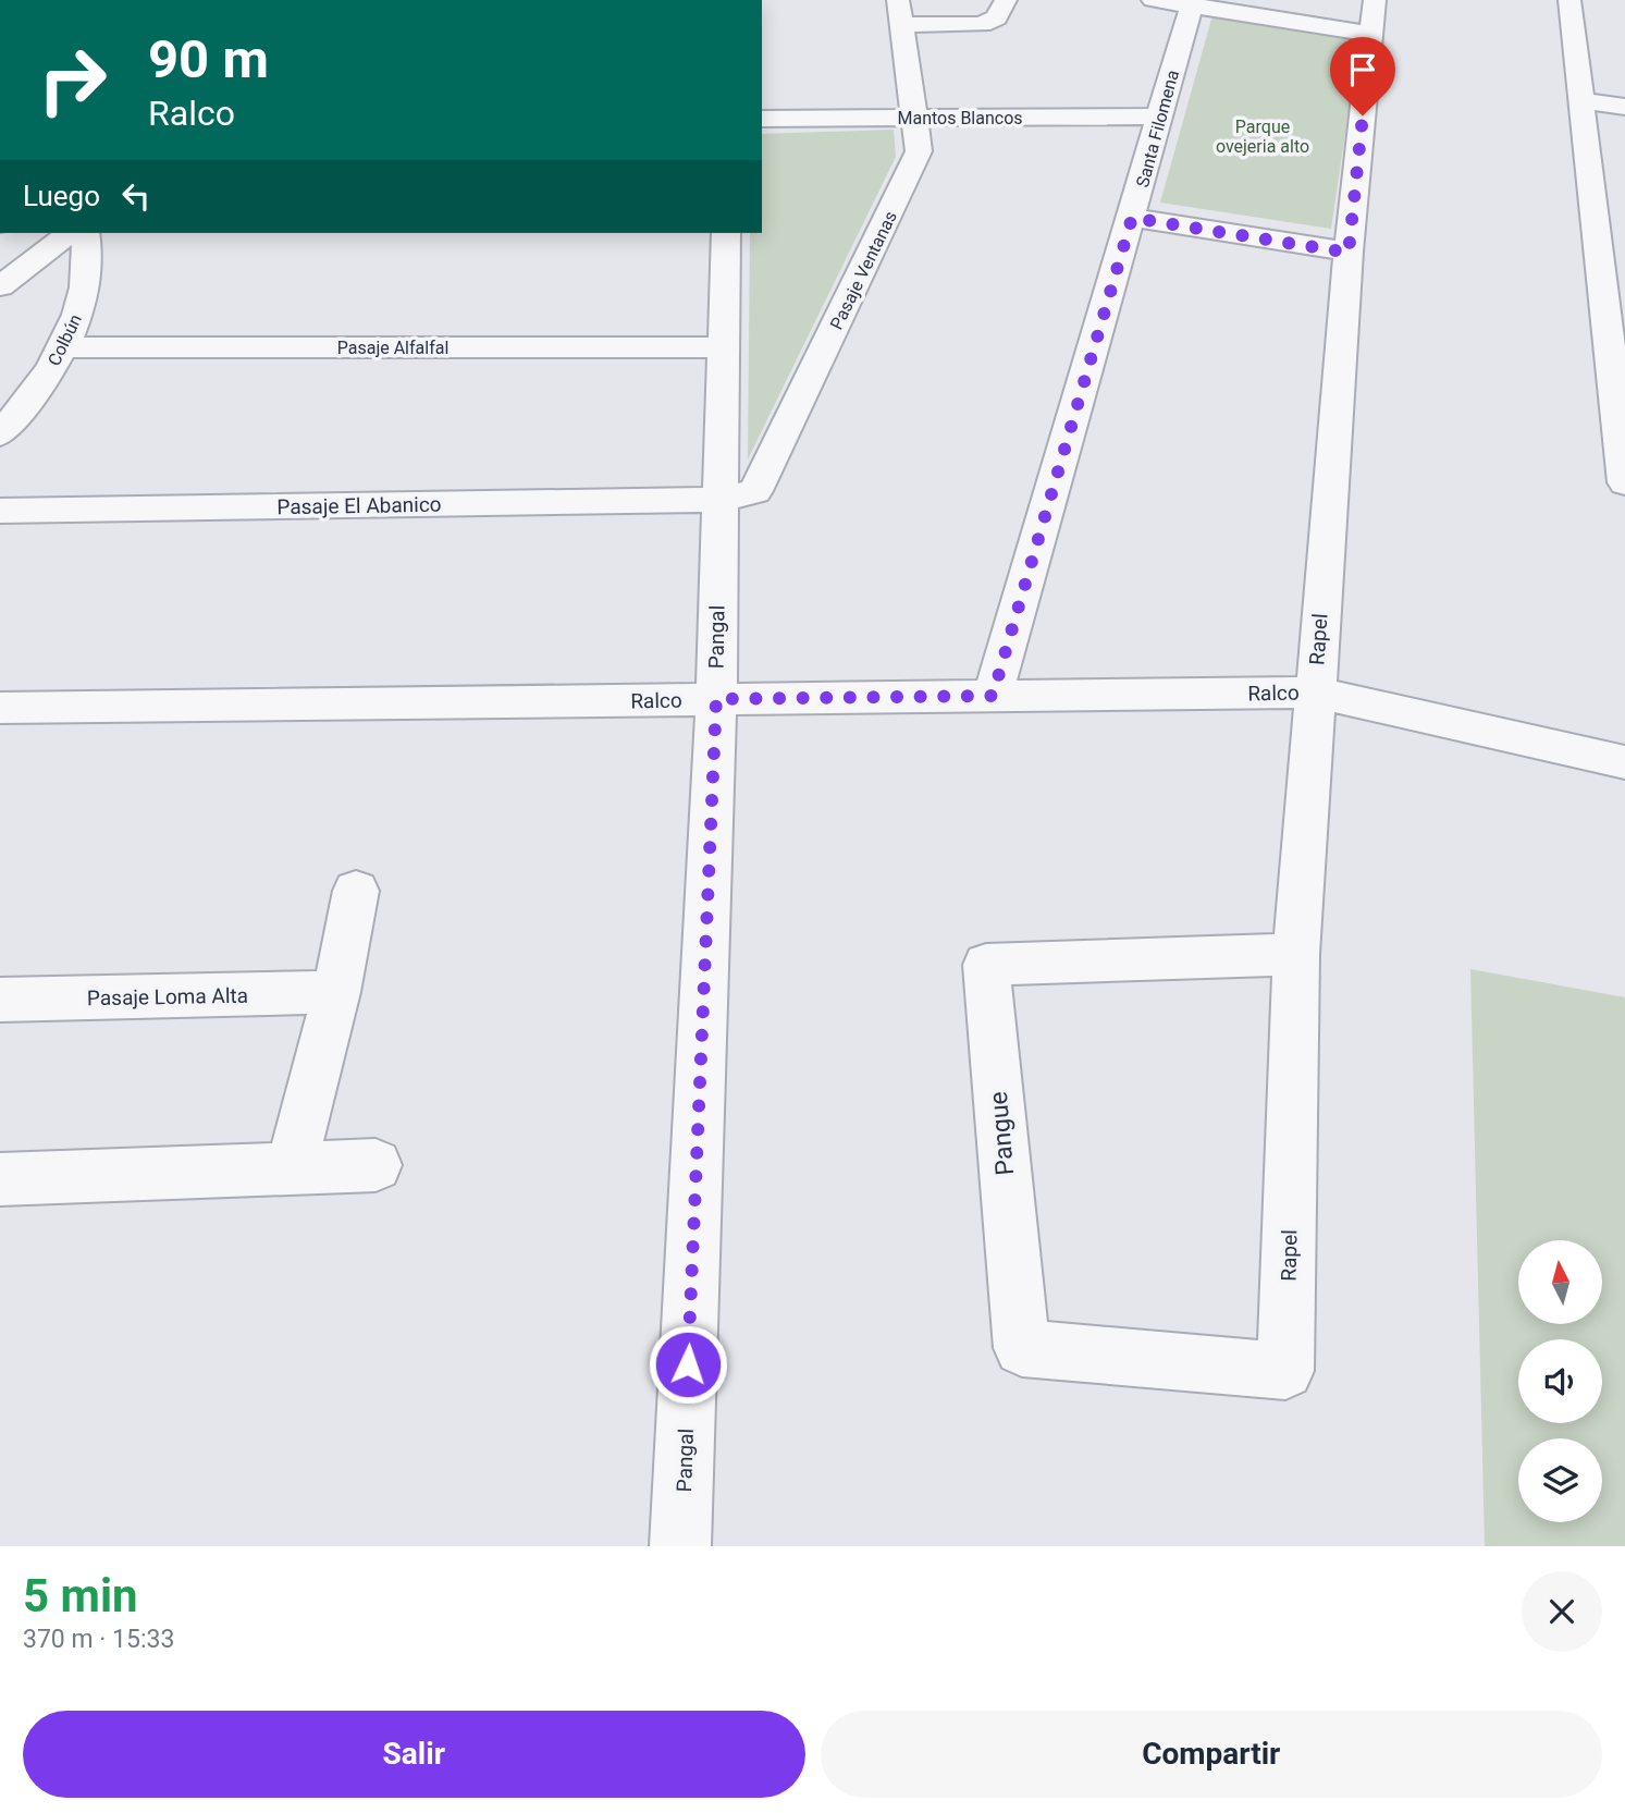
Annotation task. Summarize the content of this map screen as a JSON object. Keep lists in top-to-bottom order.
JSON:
{
  "streets": {
    "street": [
      "Mantos Blancos",
      "Santa Filomena",
      "Pasaje Ventanas",
      "Colbún",
      "Pasaje Alfalfal",
      "Pasaje El Abanico",
      "Pangal",
      "Rapel",
      "Ralco",
      "Pasaje Loma Alta",
      "Pangue"
    ]
  },
  "crossings": [
    ["Mantos Blancos", "Santa Filomena"],
    ["Mantos Blancos", "Pasaje Ventanas"],
    ["Santa Filomena", "Ralco"],
    ["Pasaje Ventanas", "Pasaje El Abanico"],
    ["Pasaje Ventanas", "Pangal"],
    ["Colbún", "Pasaje Alfalfal"],
    ["Pasaje Alfalfal", "Pangal"],
    ["Pasaje El Abanico", "Pangal"],
    ["Pangal", "Ralco"],
    ["Rapel", "Ralco"],
    ["Rapel", "Pangue"]
  ],
  "parks": ["Parque ovejeria alto"],
  "north": "top",
  "page": {
    "turn": ["90 m", "Ralco"],
    "then": "Luego",
    "heading": ["5 min", "370 m · 15:33"],
    "buttons": ["Salir", "Compartir"]
  }
}
